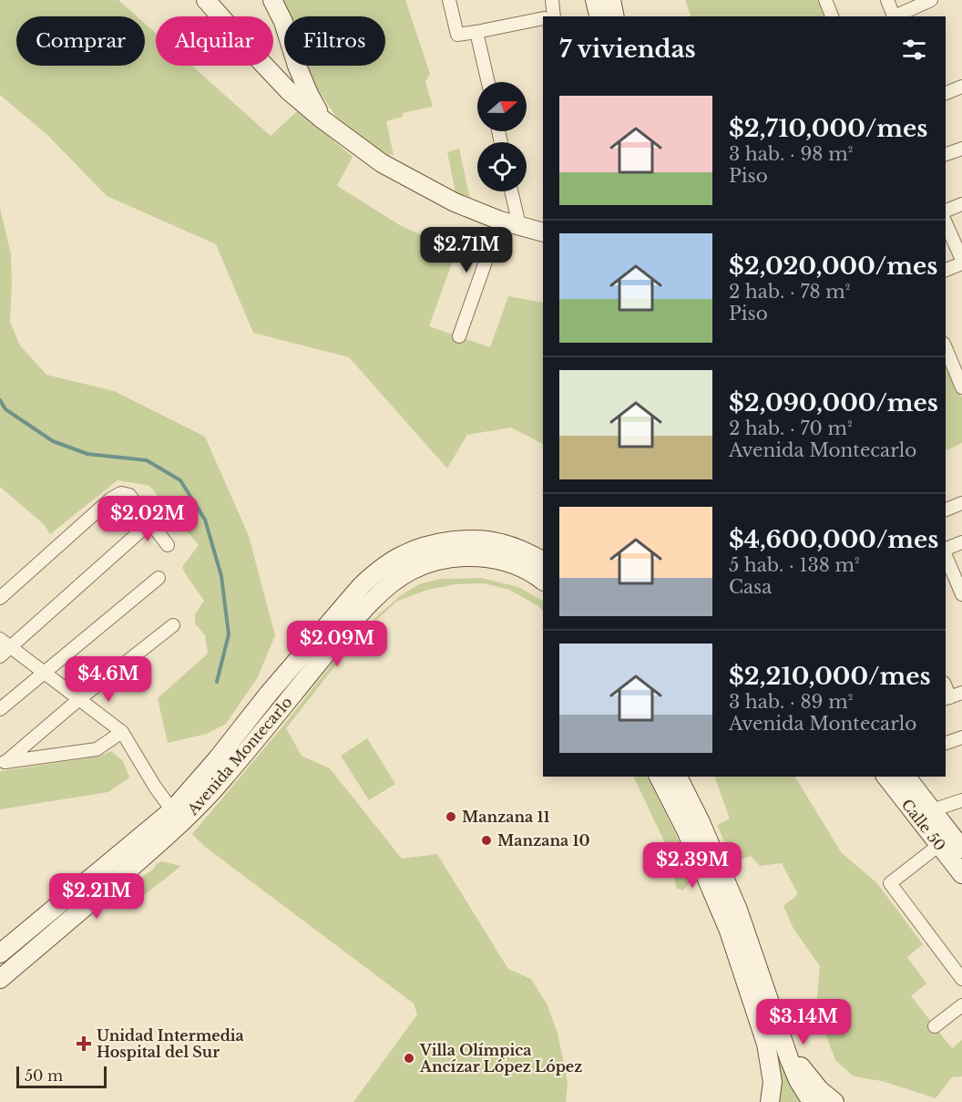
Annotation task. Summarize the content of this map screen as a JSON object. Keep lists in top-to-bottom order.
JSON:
{
  "streets": {
    "main road": ["Avenida Montecarlo", "Calle 50"]
  },
  "places": {
    "other": ["Manzana 11", "Manzana 10", "Villa Olímpica Ancízar López López"],
    "health": ["Unidad Intermedia Hospital del Sur"]
  },
  "scale_bar": "50 m",
  "north": "right",
  "page": {
    "chip": ["Comprar", "Alquilar", "Filtros"],
    "heading": "7 viviendas",
    "list": [
      {
        "name": "$2,710,000/mes",
        "note": "3 hab. · 98 m² · Piso"
      },
      {
        "name": "$2,020,000/mes",
        "note": "2 hab. · 78 m² · Piso"
      },
      {
        "name": "$2,090,000/mes",
        "note": "2 hab. · 70 m² · Avenida Montecarlo"
      },
      {
        "name": "$4,600,000/mes",
        "note": "5 hab. · 138 m² · Casa"
      },
      {
        "name": "$2,210,000/mes",
        "note": "3 hab. · 89 m² · Avenida Montecarlo"
      }
    ],
    "price": [
      "$2.71M",
      "$2.02M",
      "$2.09M",
      "$4.6M",
      "$2.39M",
      "$2.21M",
      "$3.14M"
    ],
    "scale": "50 m"
  }
}
